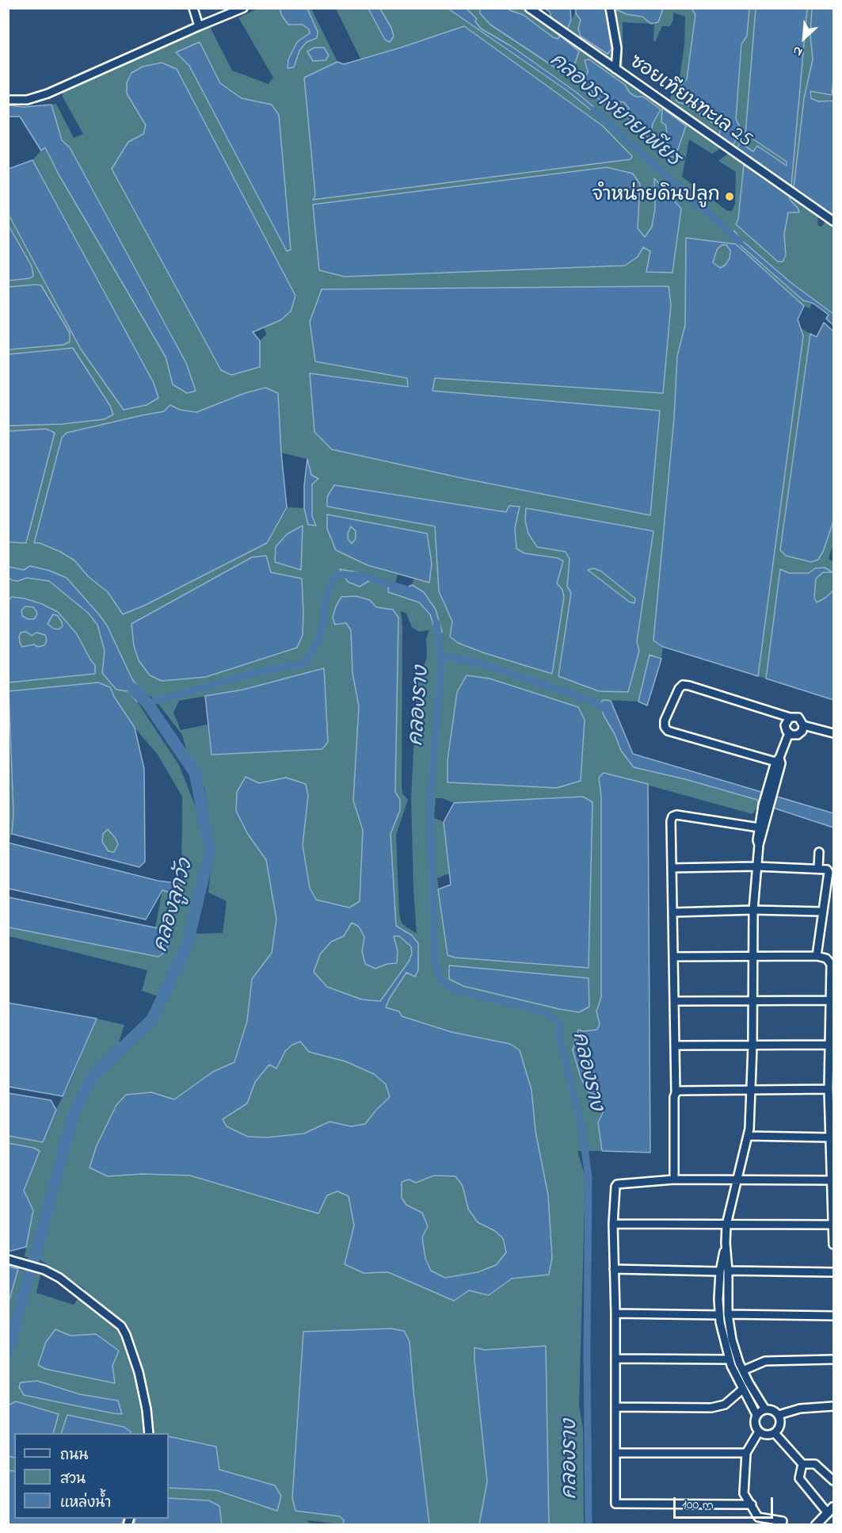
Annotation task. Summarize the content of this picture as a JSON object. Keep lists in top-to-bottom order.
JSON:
{
  "streets": {
    "street": ["ซอยเทียนทะเล 25"]
  },
  "water": ["คลองรางยายเพียร", "คลองราง", "คลองลูกวัว"],
  "places": ["จำหน่ายดินปลูก"],
  "legend": ["ถนน", "สวน", "แหล่งน้ำ"],
  "scale_bar": "100 m",
  "north": "bottom left"
}
